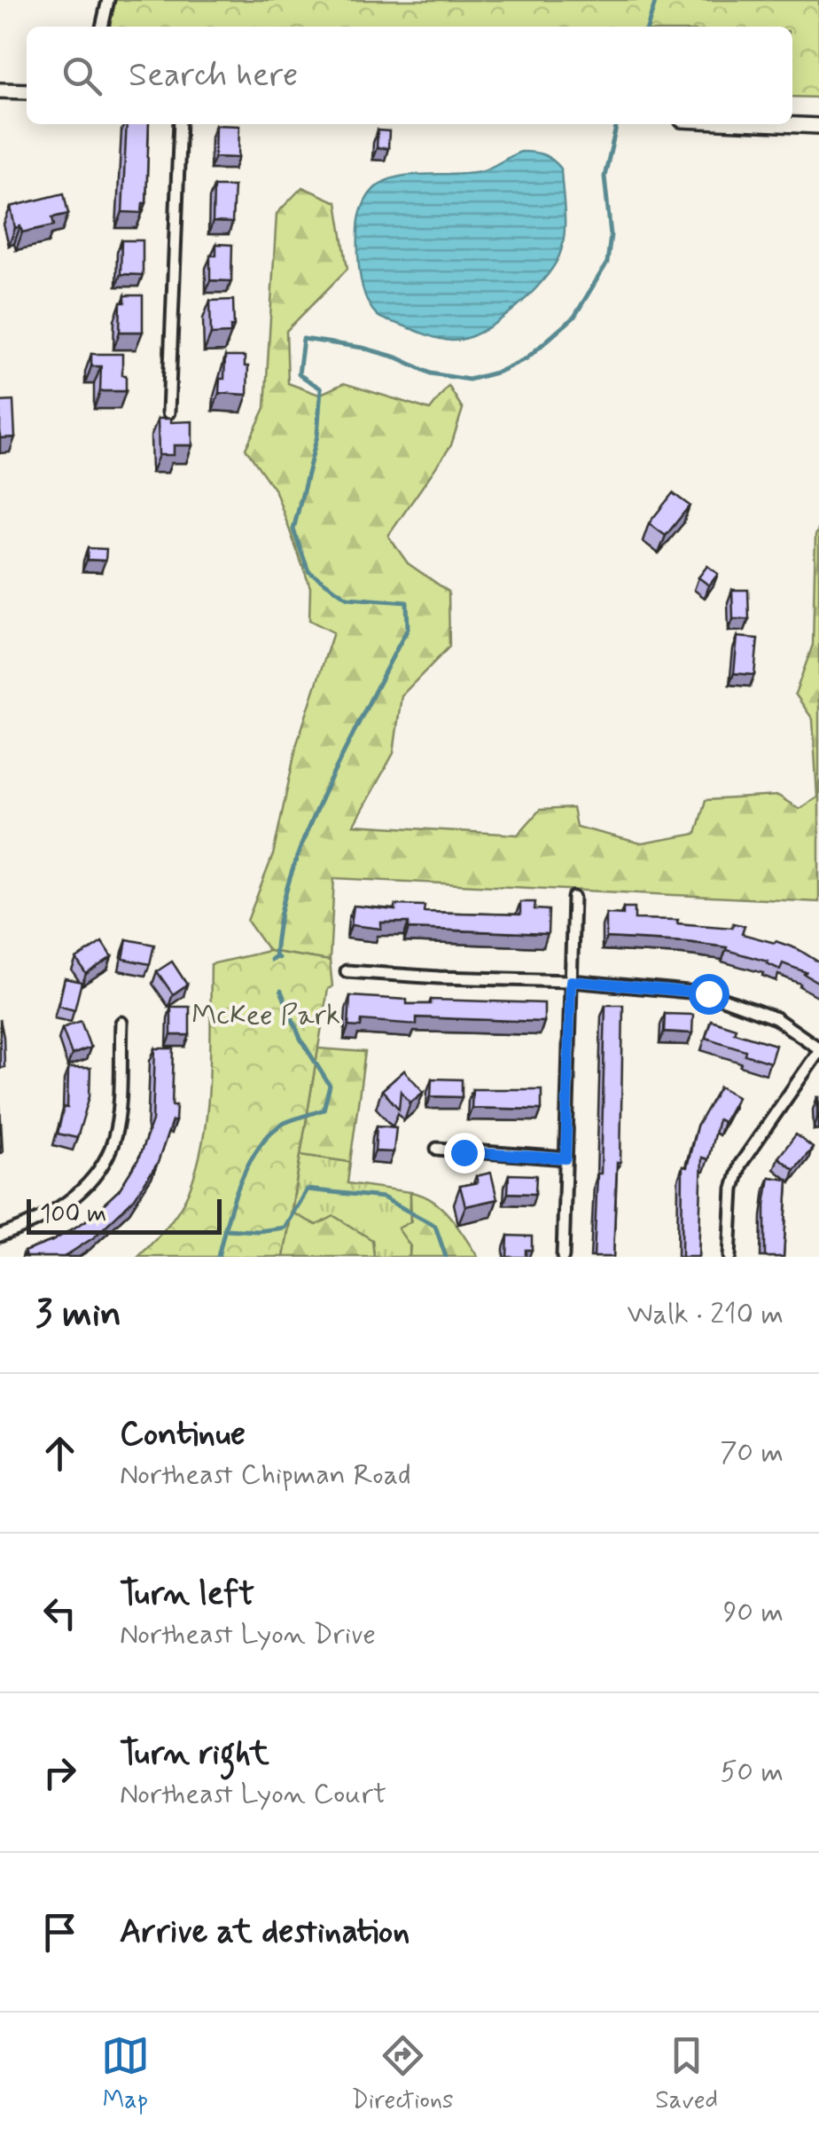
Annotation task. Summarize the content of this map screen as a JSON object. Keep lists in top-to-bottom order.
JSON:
{
  "parks": ["McKee Park"],
  "scale_bar": "100 m",
  "page": {
    "search": "Search here",
    "scale": "100 m",
    "heading": ["3 min", "Walk · 210 m"],
    "list": [
      ["Continue", "Northeast Chipman Road", "70 m"],
      ["Turn left", "Northeast Lyon Drive", "90 m"],
      ["Turn right", "Northeast Lyon Court", "50 m"],
      "Arrive at destination"
    ],
    "nav": ["Map", "Directions", "Saved"]
  }
}
